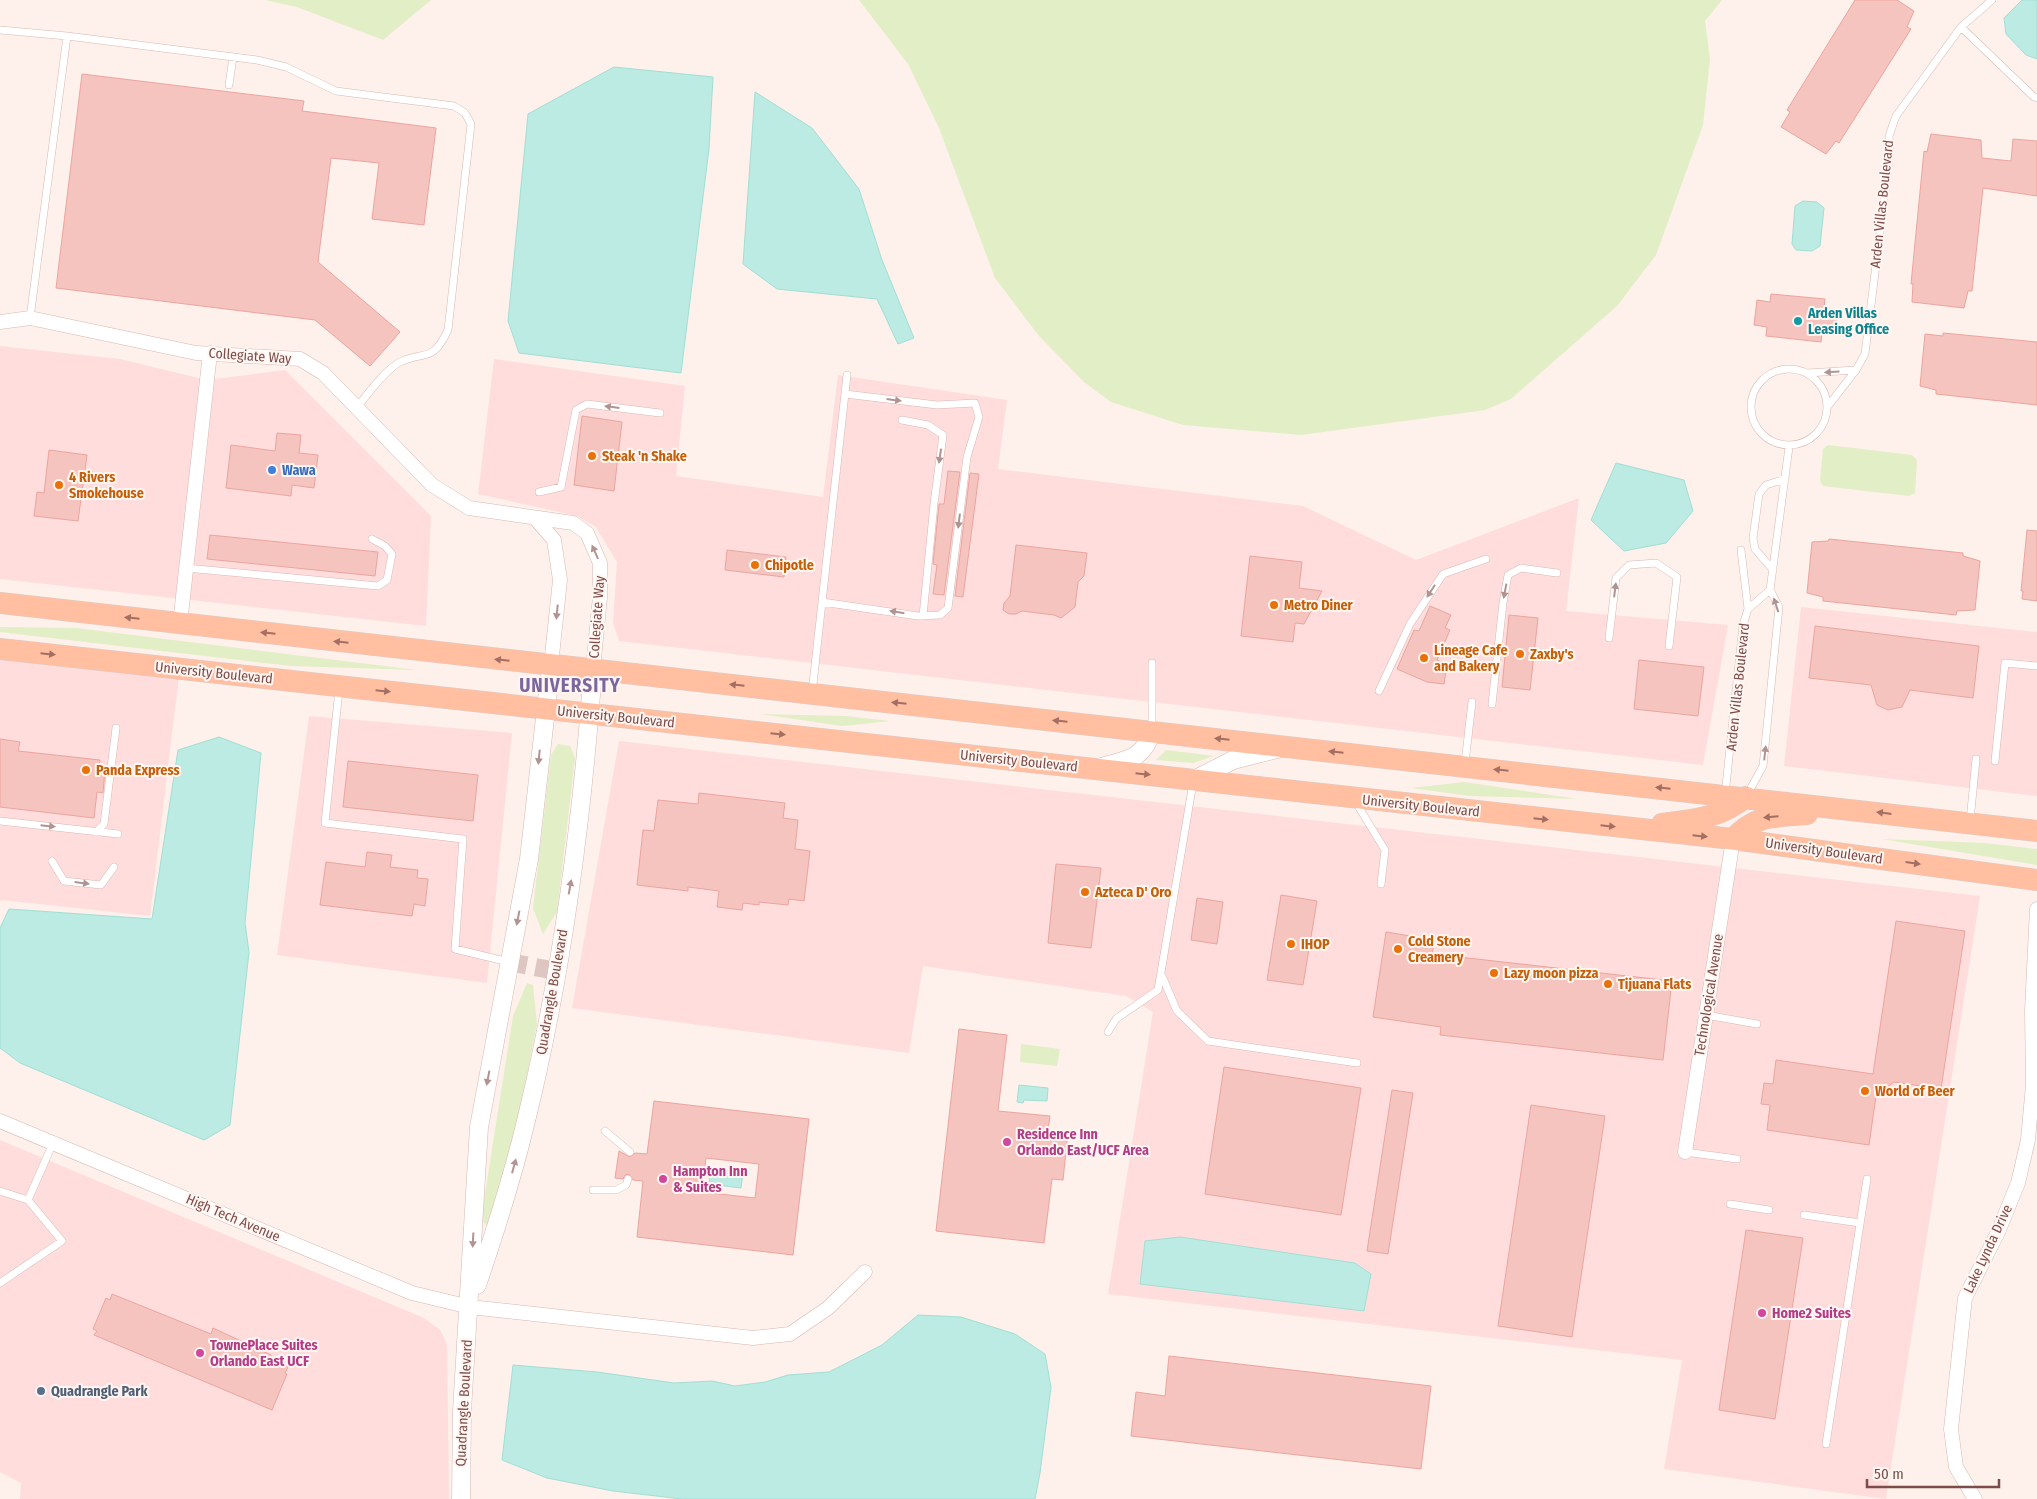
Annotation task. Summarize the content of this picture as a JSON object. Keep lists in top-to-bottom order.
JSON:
{
  "streets": {
    "main road": ["University Boulevard"],
    "street": [
      "Collegiate Way",
      "Quadrangle Boulevard",
      "Technological Avenue",
      "High Tech Avenue",
      "Lake Lynda Drive"
    ],
    "lane": ["Arden Villas Boulevard"]
  },
  "crossings": [
    ["Collegiate Way", "Quadrangle Boulevard"],
    ["University Boulevard", "Quadrangle Boulevard"],
    ["University Boulevard", "Technological Avenue"],
    ["Quadrangle Boulevard", "High Tech Avenue"]
  ],
  "districts": ["UNIVERSITY"],
  "places": [
    "Arden Villas Leasing Office",
    "Steak 'n Shake",
    "Wawa",
    "4 Rivers Smokehouse",
    "Chipotle",
    "Metro Diner",
    "Zaxby's",
    "Lineage Cafe and Bakery",
    "Panda Express",
    "Azteca D' Oro",
    "IHOP",
    "Cold Stone Creamery",
    "Lazy moon pizza",
    "Tijuana Flats",
    "World of Beer",
    "Residence Inn Orlando East/UCF Area",
    "Hampton Inn & Suites",
    "Home2 Suites",
    "TownePlace Suites Orlando East UCF",
    "Quadrangle Park"
  ],
  "scale_bar": "50 m"
}
